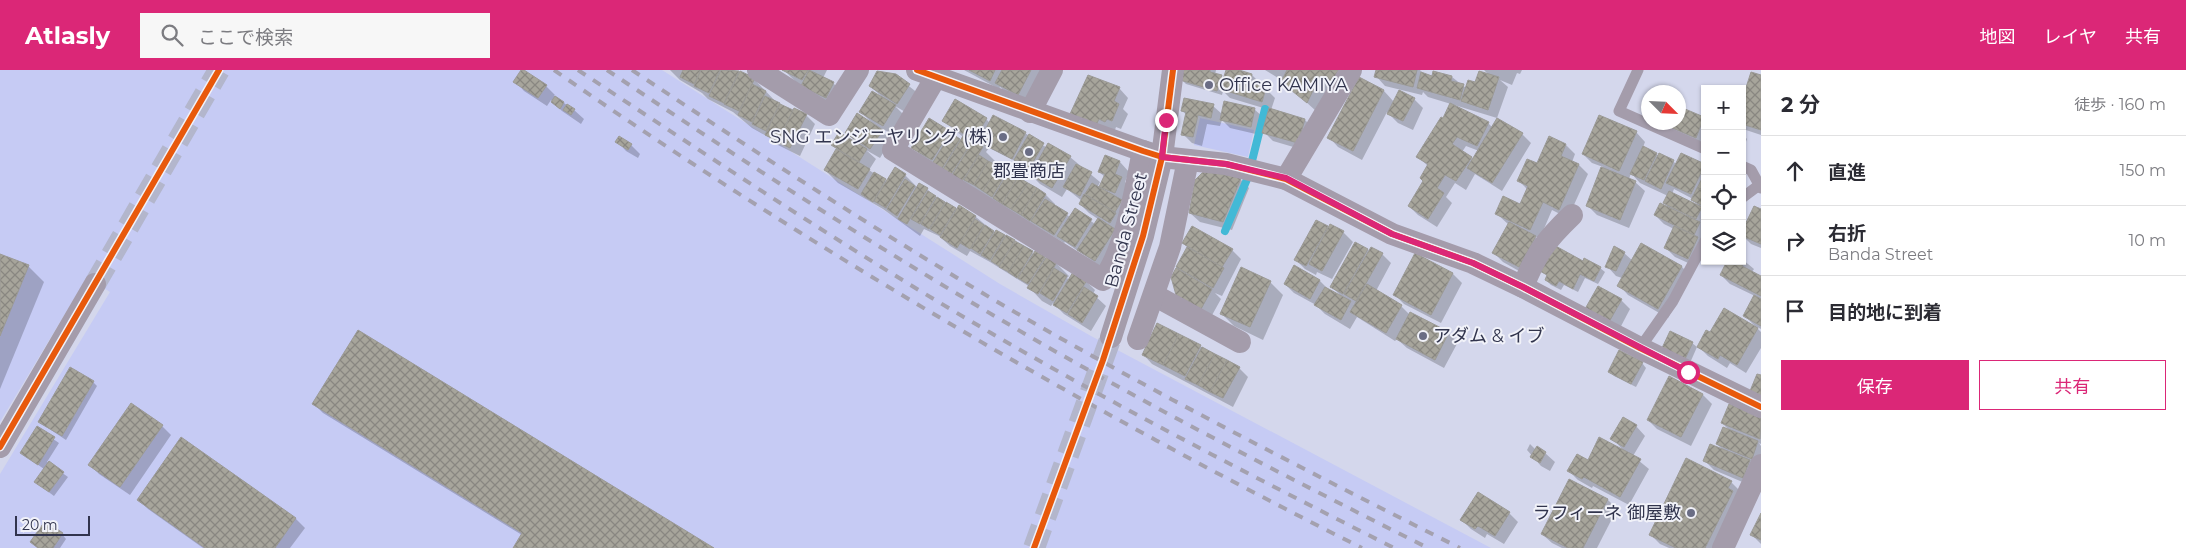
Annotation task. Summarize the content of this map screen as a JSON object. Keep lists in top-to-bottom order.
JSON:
{
  "streets": {
    "street": ["Banda Street"]
  },
  "places": [
    "Office KAMIYA",
    "SNG エンジニヤリング (株)",
    "郡畳商店",
    "アダム & イブ",
    "ラフィーネ 御屋敷"
  ],
  "scale_bar": "20 m",
  "north": "bottom right",
  "page": {
    "header": "Atlasly",
    "search": "ここで検索",
    "nav": ["地図", "レイヤ", "共有"],
    "heading": ["2 分", "徒歩 · 160 m"],
    "map_buttons": ["+", "−"],
    "list": [
      ["直進", "150 m"],
      ["右折", "Banda Street", "10 m"],
      "目的地に到着"
    ],
    "buttons": ["保存", "共有"],
    "scale": "20 m"
  }
}
